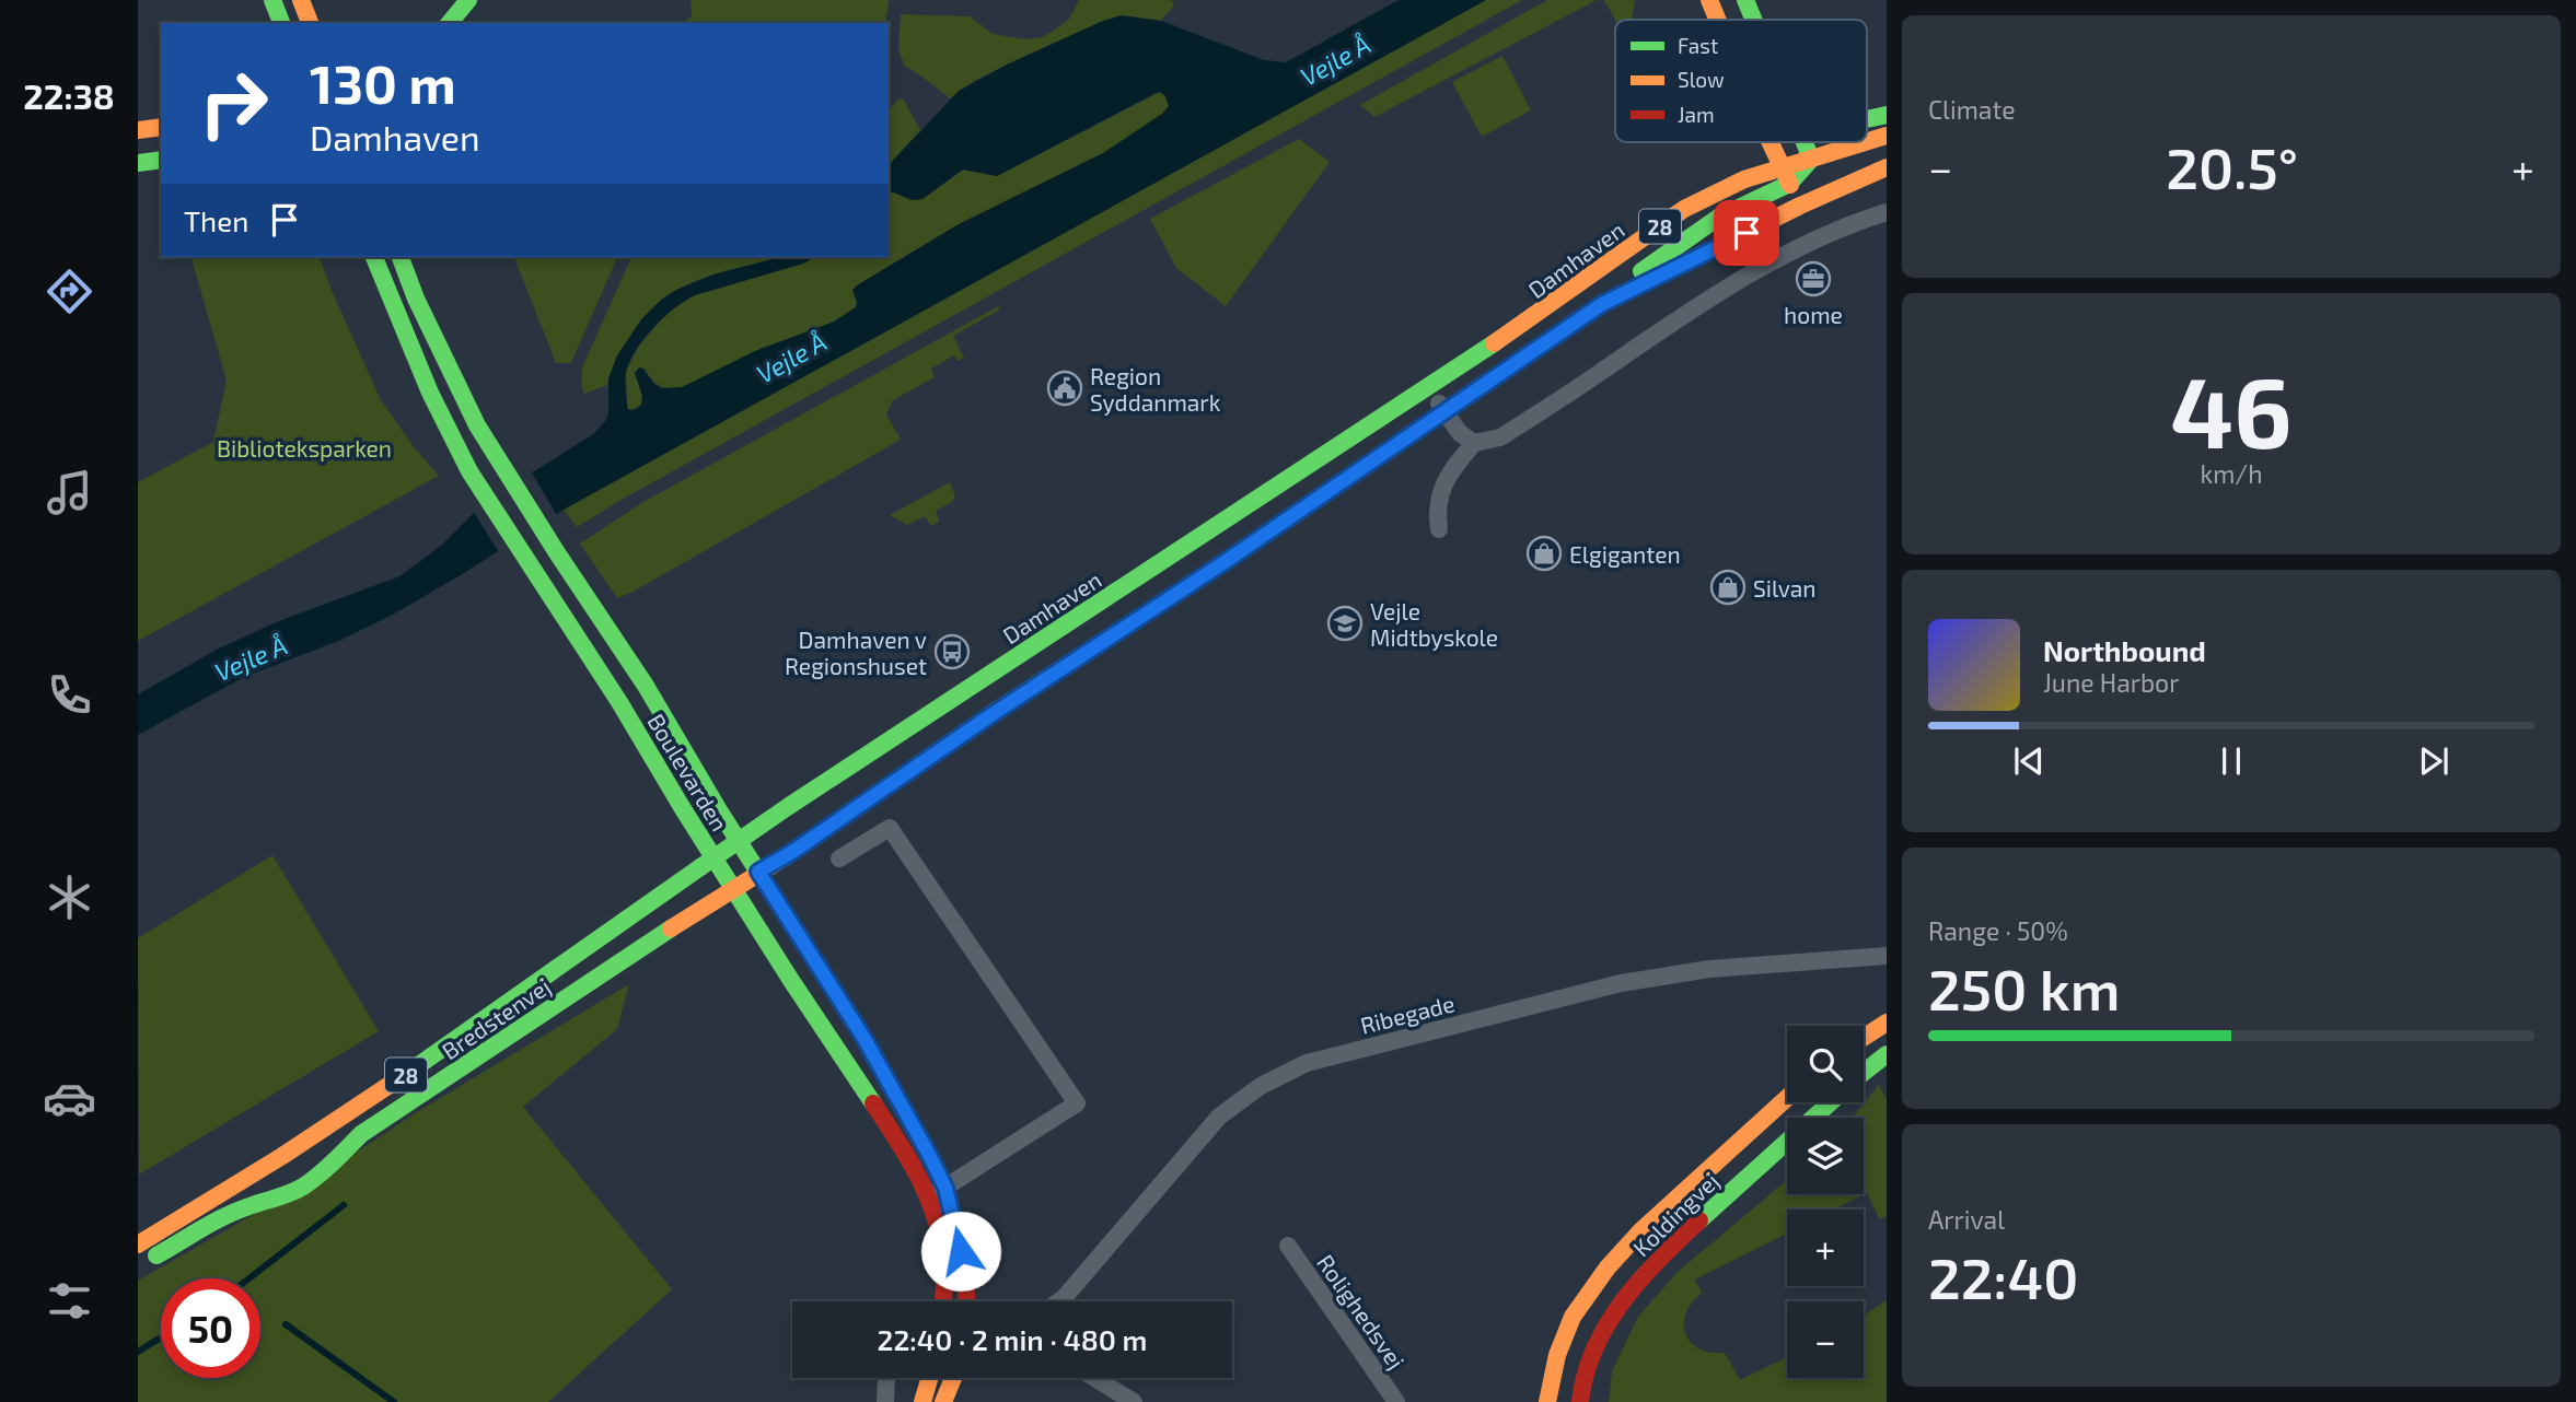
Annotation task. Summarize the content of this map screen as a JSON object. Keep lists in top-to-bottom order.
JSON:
{
  "streets": {
    "main road": [
      "28",
      "Damhaven",
      "Boulevarden",
      "Bredstenvej",
      "Koldingvej"
    ],
    "street": ["Ribegade", "Rolighedsvej"]
  },
  "crossings": [
    ["28", "Boulevarden"],
    ["28", "Bredstenvej"],
    ["Damhaven", "Boulevarden"],
    ["Damhaven", "Bredstenvej"],
    ["Boulevarden", "Bredstenvej"]
  ],
  "water": ["Vejle Å"],
  "parks": ["Biblioteksparken"],
  "places": {
    "office": ["home"],
    "public building": ["Region Syddanmark"],
    "shop": ["Elgiganten", "Silvan"],
    "school or university": ["Vejle Midtbyskole"],
    "bus stop": ["Damhaven v Regionshuset"]
  },
  "legend": ["Fast", "Slow", "Jam"],
  "page": {
    "tabs": "22:38",
    "tile": [
      "Climate",
      ["46", "km/h"],
      ["Range · 50%", "250 km"],
      ["Arrival", "22:40"]
    ],
    "turn": ["130 m", "Damhaven"],
    "heat": ["−", "20.5°", "+"],
    "then": "Then",
    "song": ["Northbound", "June Harbor"],
    "map_buttons": ["+", "−"],
    "limit": "50",
    "trip": "22:40 · 2 min · 480 m"
  }
}
